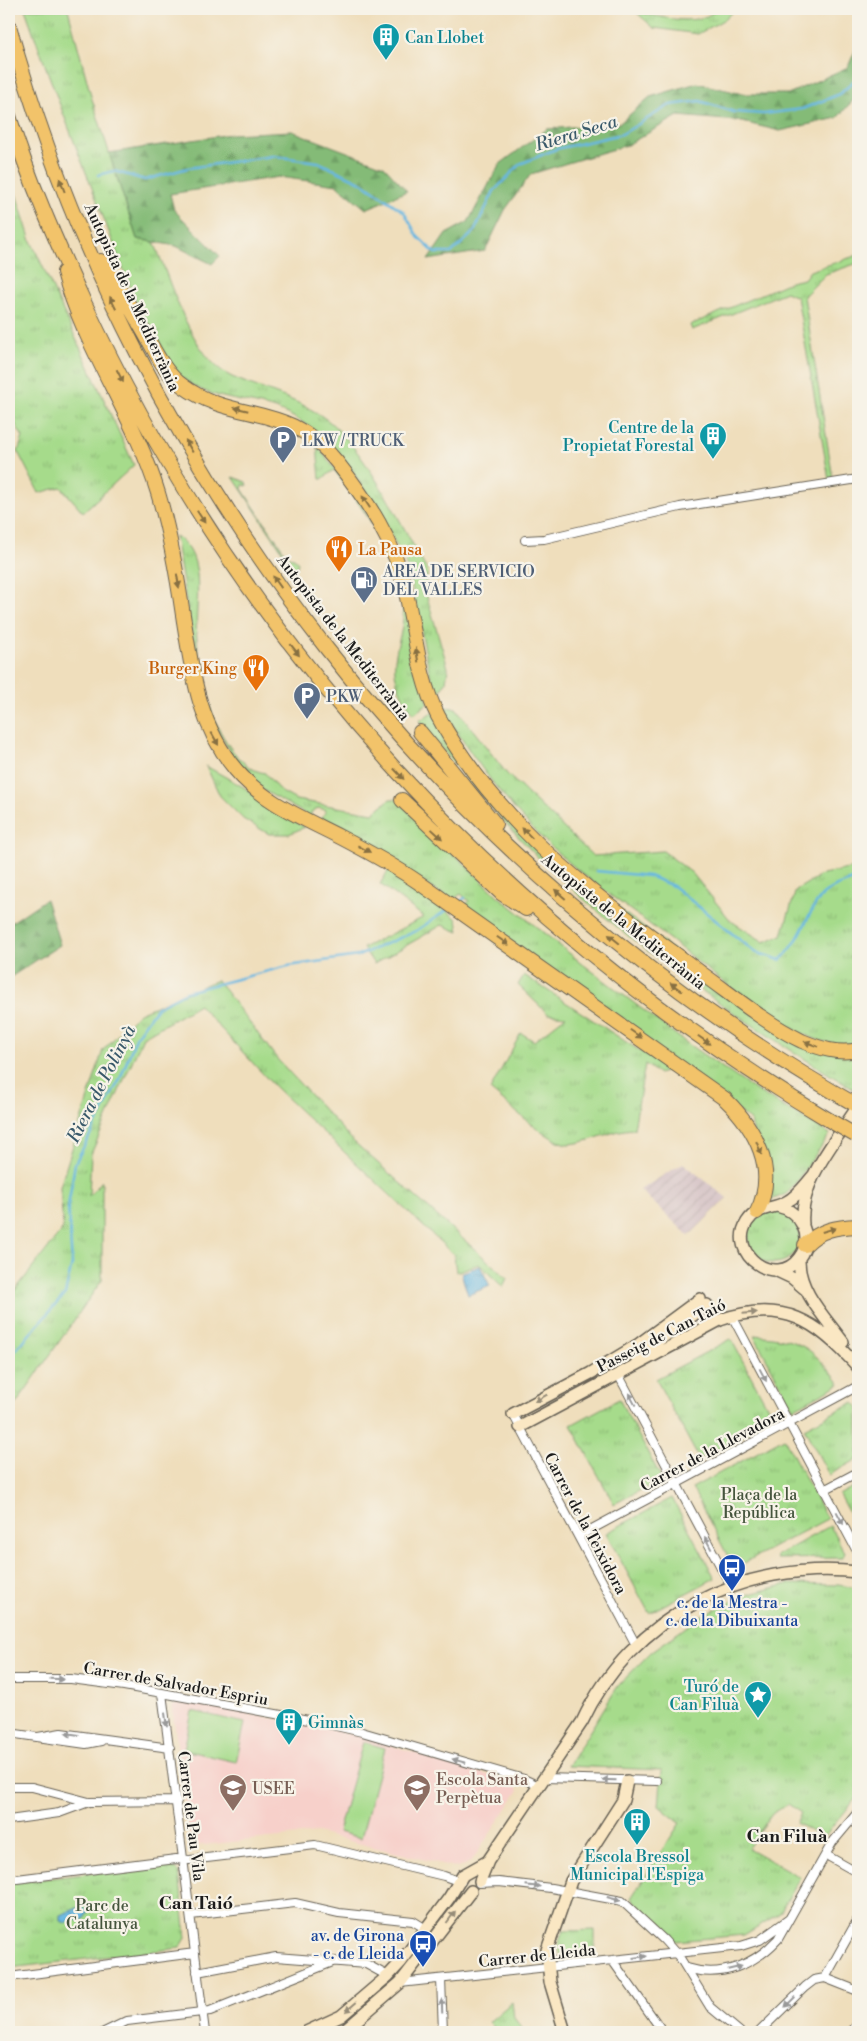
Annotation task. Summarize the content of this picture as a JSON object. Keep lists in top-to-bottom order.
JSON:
{
  "streets": {
    "highway": ["Autopista de la Mediterrània"],
    "main road": ["Passeig de Can Taió"],
    "street": [
      "Carrer de la Llevadora",
      "Carrer de la Teixidora",
      "Carrer de Salvador Espriu",
      "Carrer de Pau Vila",
      "Carrer de Lleida"
    ]
  },
  "crossings": [
    ["Passeig de Can Taió", "Carrer de la Teixidora"],
    ["Carrer de la Llevadora", "Carrer de la Teixidora"],
    ["Carrer de Salvador Espriu", "Carrer de Pau Vila"]
  ],
  "districts": ["Can Filuà", "Can Taió"],
  "water": ["Riera Seca", "Riera de Polinyà"],
  "parks": ["Plaça de la República", "Parc de Catalunya"],
  "places": {
    "building": [
      "Can Llobet",
      "Centre de la Propietat Forestal",
      "Gimnàs",
      "Escola Bressol Municipal l'Espiga"
    ],
    "parking": ["LKW / TRUCK", "PKW"],
    "restaurant": ["La Pausa", "Burger King"],
    "fuel station": ["AREA DE SERVICIO DEL VALLES"],
    "bus stop": ["c. de la Mestra - c. de la Dibuixanta", "av. de Girona - c. de Lleida"],
    "place": ["Turó de Can Filuà"],
    "school or university": ["USEE", "Escola Santa Perpètua"]
  }
}
